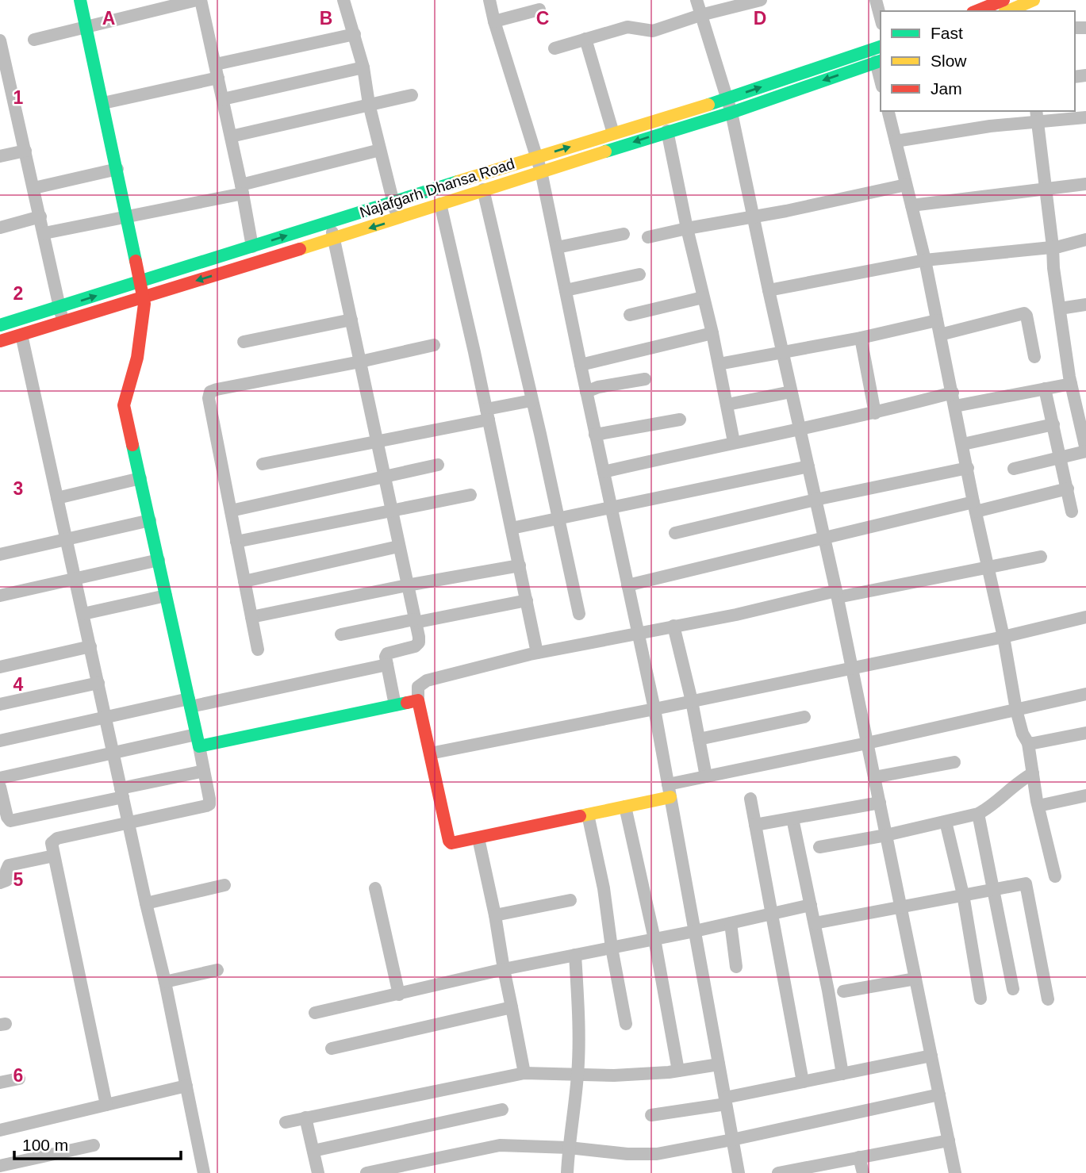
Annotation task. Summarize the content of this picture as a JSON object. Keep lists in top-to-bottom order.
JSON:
{
  "streets": {
    "main road": ["Najafgarh Dhansa Road"]
  },
  "legend": ["Fast", "Slow", "Jam"],
  "scale_bar": "100 m",
  "grid": {
    "columns": [
      "A",
      "B",
      "C",
      "D"
    ],
    "rows": [
      "1",
      "2",
      "3",
      "4",
      "5",
      "6"
    ]
  }
}
